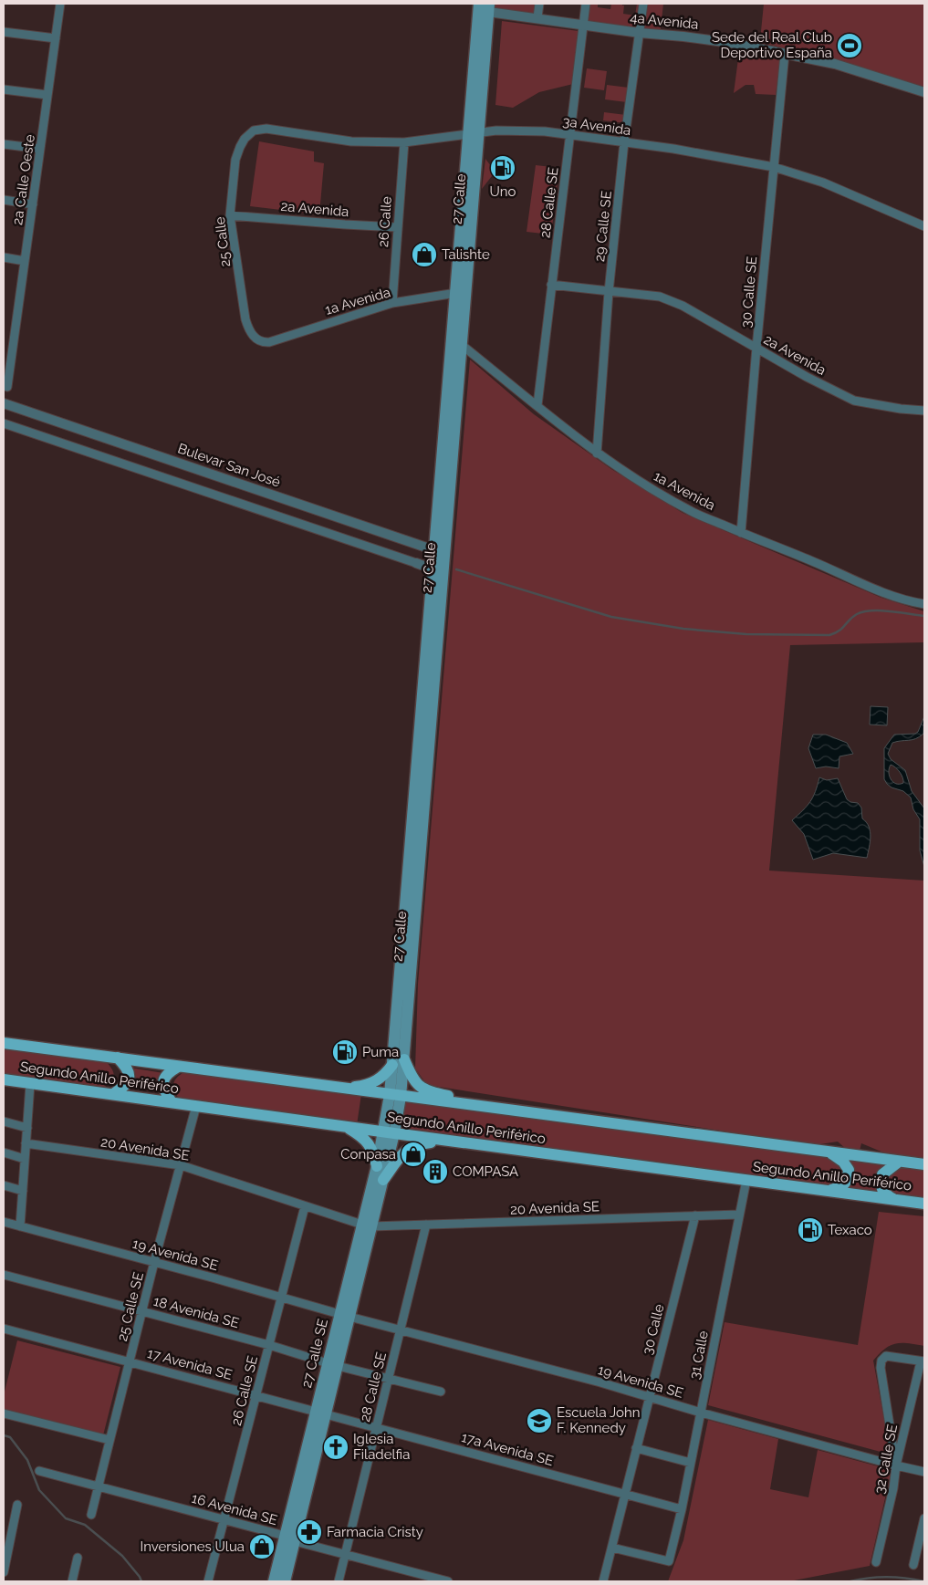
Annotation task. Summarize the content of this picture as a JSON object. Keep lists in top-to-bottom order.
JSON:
{
  "streets": {
    "main road": ["27 Calle", "Segundo Anillo Periférico", "27 Calle SE"],
    "street": [
      "4a Avenida",
      "3a Avenida",
      "2a Calle Oeste",
      "28 Calle SE",
      "2a Avenida",
      "26 Calle",
      "29 Calle SE",
      "25 Calle",
      "30 Calle SE",
      "1a Avenida",
      "Bulevar San José",
      "20 Avenida SE",
      "19 Avenida SE",
      "25 Calle SE",
      "18 Avenida SE",
      "30 Calle",
      "31 Calle",
      "17 Avenida SE",
      "26 Calle SE",
      "17a Avenida SE",
      "32 Calle SE",
      "16 Avenida SE"
    ]
  },
  "crossings": [
    ["4a Avenida", "27 Calle"],
    ["4a Avenida", "28 Calle SE"],
    ["4a Avenida", "29 Calle SE"],
    ["4a Avenida", "30 Calle SE"],
    ["3a Avenida", "27 Calle"],
    ["3a Avenida", "28 Calle SE"],
    ["3a Avenida", "26 Calle"],
    ["3a Avenida", "29 Calle SE"],
    ["3a Avenida", "25 Calle"],
    ["3a Avenida", "30 Calle SE"],
    ["27 Calle", "1a Avenida"],
    ["27 Calle", "Bulevar San José"],
    ["27 Calle", "Segundo Anillo Periférico"],
    ["27 Calle", "27 Calle SE"],
    ["28 Calle SE", "2a Avenida"],
    ["28 Calle SE", "1a Avenida"],
    ["28 Calle SE", "20 Avenida SE"],
    ["28 Calle SE", "19 Avenida SE"],
    ["28 Calle SE", "18 Avenida SE"],
    ["28 Calle SE", "17a Avenida SE"],
    ["28 Calle SE", "16 Avenida SE"],
    ["2a Avenida", "26 Calle"],
    ["2a Avenida", "29 Calle SE"],
    ["2a Avenida", "25 Calle"],
    ["2a Avenida", "30 Calle SE"],
    ["26 Calle", "1a Avenida"],
    ["29 Calle SE", "1a Avenida"],
    ["25 Calle", "1a Avenida"],
    ["30 Calle SE", "1a Avenida"],
    ["Segundo Anillo Periférico", "25 Calle SE"],
    ["Segundo Anillo Periférico", "27 Calle SE"],
    ["Segundo Anillo Periférico", "31 Calle"],
    ["20 Avenida SE", "25 Calle SE"],
    ["20 Avenida SE", "30 Calle"],
    ["20 Avenida SE", "27 Calle SE"],
    ["20 Avenida SE", "31 Calle"],
    ["20 Avenida SE", "26 Calle SE"],
    ["19 Avenida SE", "25 Calle SE"],
    ["19 Avenida SE", "30 Calle"],
    ["19 Avenida SE", "27 Calle SE"],
    ["19 Avenida SE", "31 Calle"],
    ["19 Avenida SE", "26 Calle SE"],
    ["19 Avenida SE", "32 Calle SE"],
    ["25 Calle SE", "18 Avenida SE"],
    ["25 Calle SE", "17 Avenida SE"],
    ["25 Calle SE", "16 Avenida SE"],
    ["18 Avenida SE", "27 Calle SE"],
    ["18 Avenida SE", "26 Calle SE"],
    ["30 Calle", "31 Calle"],
    ["30 Calle", "17a Avenida SE"],
    ["27 Calle SE", "17 Avenida SE"],
    ["27 Calle SE", "17a Avenida SE"],
    ["27 Calle SE", "16 Avenida SE"],
    ["31 Calle", "17a Avenida SE"],
    ["17 Avenida SE", "26 Calle SE"],
    ["17 Avenida SE", "17a Avenida SE"],
    ["26 Calle SE", "16 Avenida SE"]
  ],
  "places": {
    "sports": ["Sede del Real Club Deportivo España"],
    "fuel station": ["Uno", "Puma", "Texaco"],
    "shop": ["Talishte", "Conpasa", "Inversiones Ulua"],
    "building": ["COMPASA"],
    "school or university": ["Escuela John F. Kennedy"],
    "church": ["Iglesia Filadelfia"],
    "pharmacy": ["Farmacia Cristy"]
  }
}
